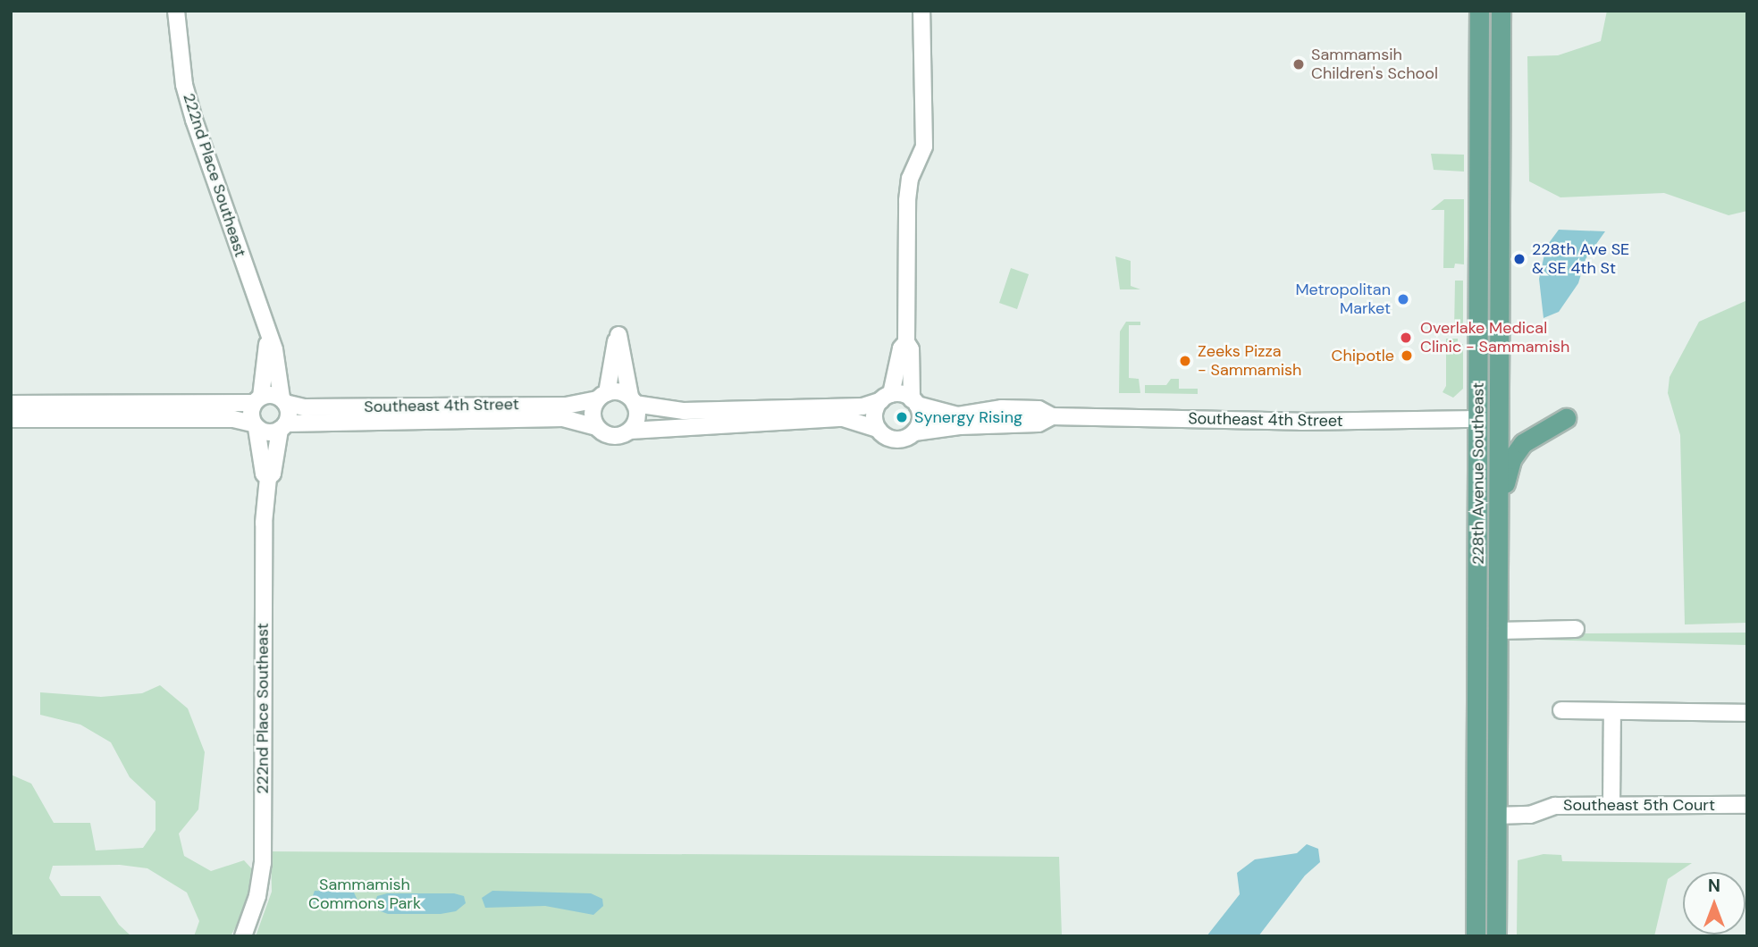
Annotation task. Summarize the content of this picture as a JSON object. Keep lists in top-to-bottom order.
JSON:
{
  "streets": {
    "main road": ["228th Avenue Southeast"],
    "street": ["222nd Place Southeast", "Southeast 4th Street", "Southeast 5th Court"]
  },
  "crossings": [
    ["222nd Place Southeast", "Southeast 4th Street"],
    ["Southeast 4th Street", "228th Avenue Southeast"],
    ["228th Avenue Southeast", "Southeast 5th Court"]
  ],
  "parks": ["Sammamish Commons Park"],
  "places": [
    "Sammamsih Children's School",
    "228th Ave SE & SE 4th St",
    "Metropolitan Market",
    "Overlake Medical Clinic - Sammamish",
    "Chipotle",
    "Zeeks Pizza - Sammamish",
    "Synergy Rising"
  ],
  "north": "top"
}
